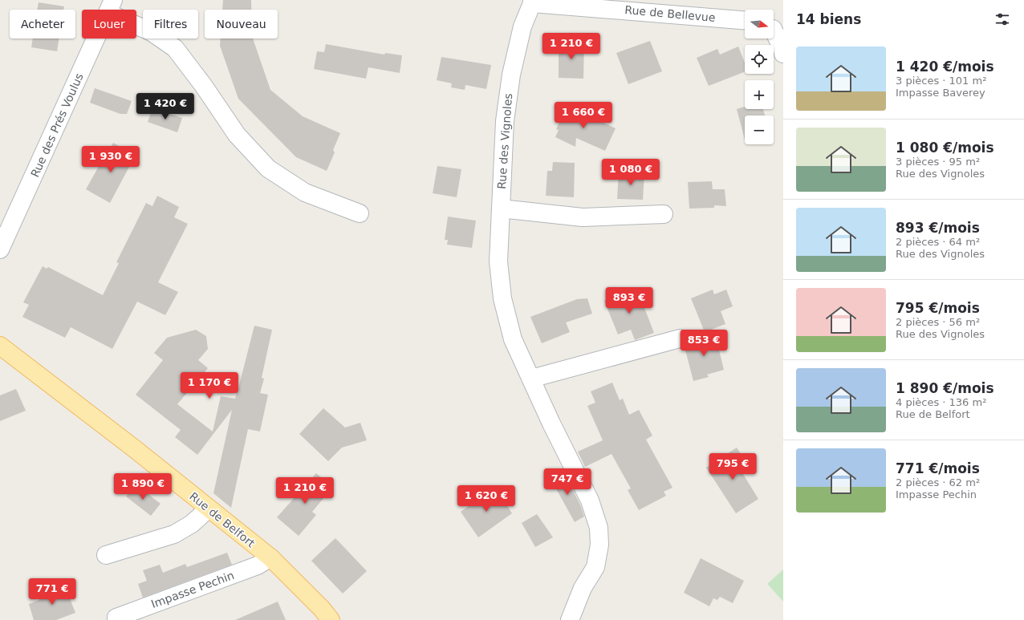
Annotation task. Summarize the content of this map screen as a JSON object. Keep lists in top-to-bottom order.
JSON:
{
  "streets": {
    "main road": ["Rue de Belfort"],
    "street": [
      "Rue de Bellevue",
      "Rue des Prés Voulus",
      "Rue des Vignoles",
      "Impasse Pechin"
    ]
  },
  "crossings": [
    ["Rue de Bellevue", "Rue des Vignoles"],
    ["Rue de Belfort", "Impasse Pechin"]
  ],
  "north": "right",
  "page": {
    "heading": "14 biens",
    "map_buttons": ["+", "−"],
    "chip": [
      "Acheter",
      "Louer",
      "Filtres",
      "Nouveau"
    ],
    "price": [
      "1 210 €",
      "1 420 €",
      "1 660 €",
      "1 930 €",
      "1 080 €",
      "893 €",
      "853 €",
      "1 170 €",
      "795 €",
      "747 €",
      "1 890 €",
      "1 210 €",
      "1 620 €",
      "771 €"
    ],
    "list": [
      {
        "name": "1 420 €/mois",
        "note": "3 pièces · 101 m² · Impasse Baverey"
      },
      {
        "name": "1 080 €/mois",
        "note": "3 pièces · 95 m² · Rue des Vignoles"
      },
      {
        "name": "893 €/mois",
        "note": "2 pièces · 64 m² · Rue des Vignoles"
      },
      {
        "name": "795 €/mois",
        "note": "2 pièces · 56 m² · Rue des Vignoles"
      },
      {
        "name": "1 890 €/mois",
        "note": "4 pièces · 136 m² · Rue de Belfort"
      },
      {
        "name": "771 €/mois",
        "note": "2 pièces · 62 m² · Impasse Pechin"
      }
    ]
  }
}
